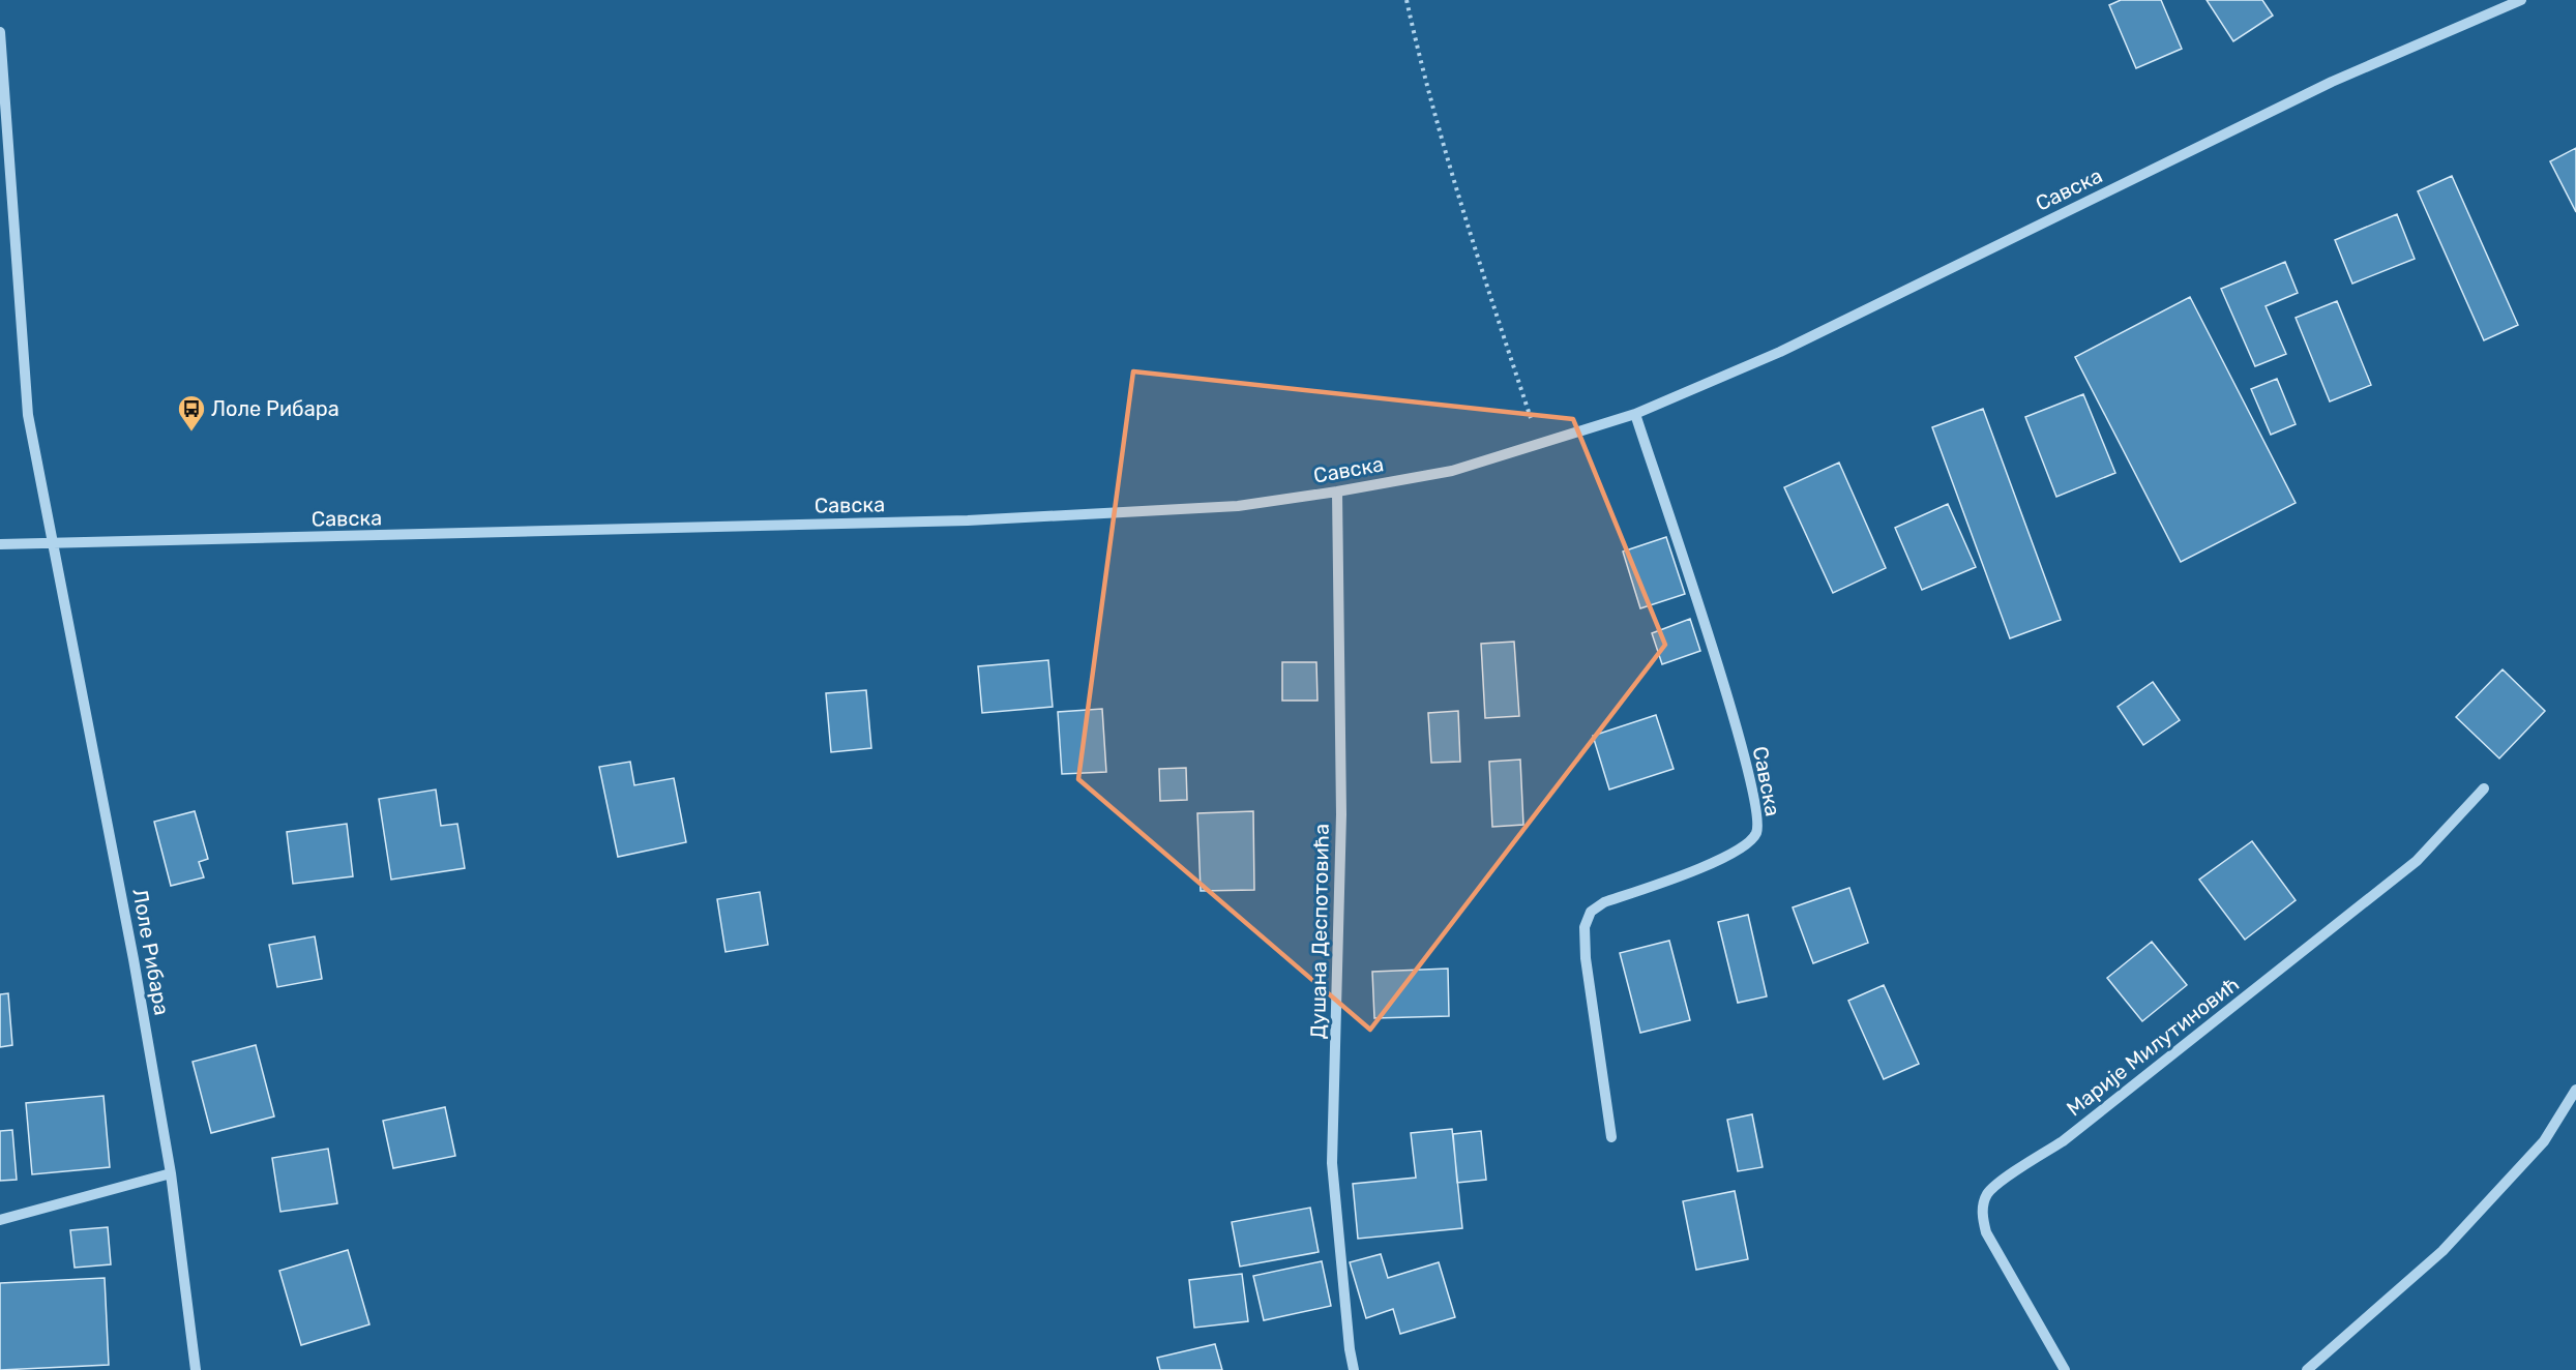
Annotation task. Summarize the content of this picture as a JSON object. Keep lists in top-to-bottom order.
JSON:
{
  "streets": {
    "street": [
      "Савска",
      "Душана Деспотовића",
      "Лоле Рибара",
      "Марије Милутиновић"
    ]
  },
  "crossings": [
    ["Савска", "Душана Деспотовића"],
    ["Савска", "Лоле Рибара"]
  ],
  "places": {
    "bus stop": ["Лоле Рибара"]
  }
}
